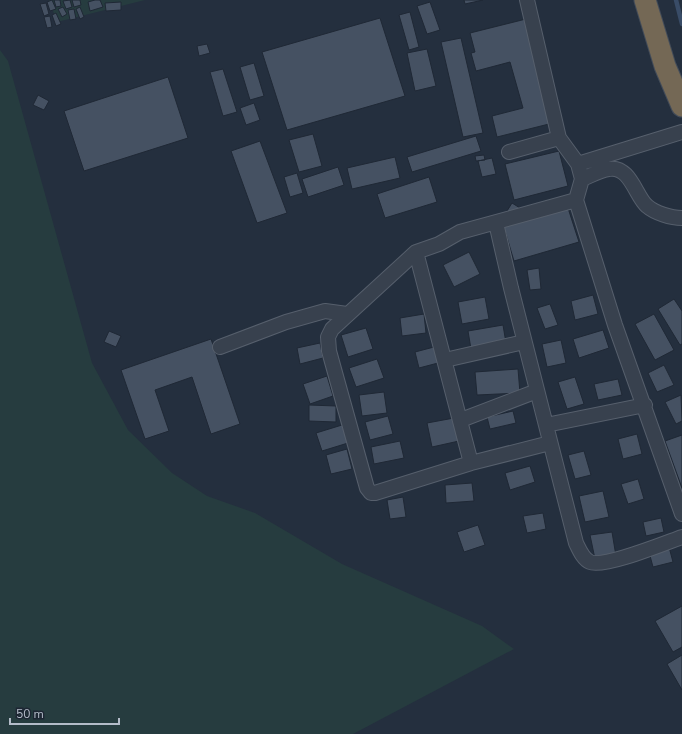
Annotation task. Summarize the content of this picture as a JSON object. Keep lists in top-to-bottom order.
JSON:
{
  "scale_bar": "50 m"
}
